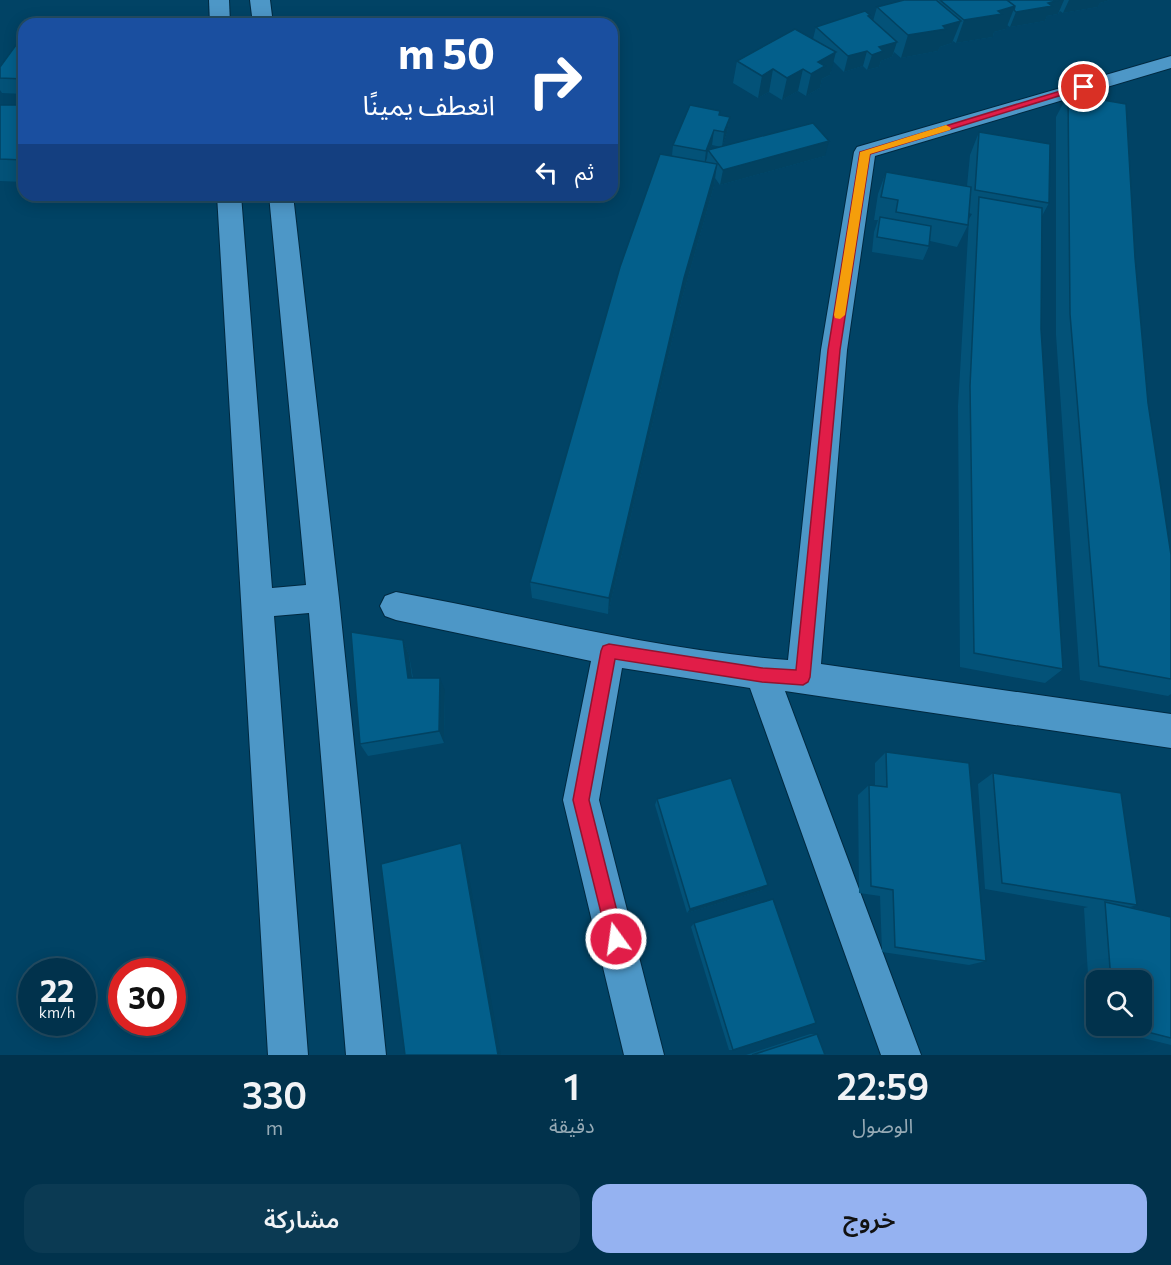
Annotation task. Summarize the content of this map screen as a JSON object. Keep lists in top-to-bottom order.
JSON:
{
  "page": {
    "turn": ["50 m", "انعطف يمينًا"],
    "then": "ثم",
    "speed": "22 km/h",
    "limit": "30",
    "eta": [
      "22:59",
      "الوصول",
      "1",
      "دقيقة",
      "330",
      "m"
    ],
    "buttons": ["خروج", "مشاركة"]
  }
}
